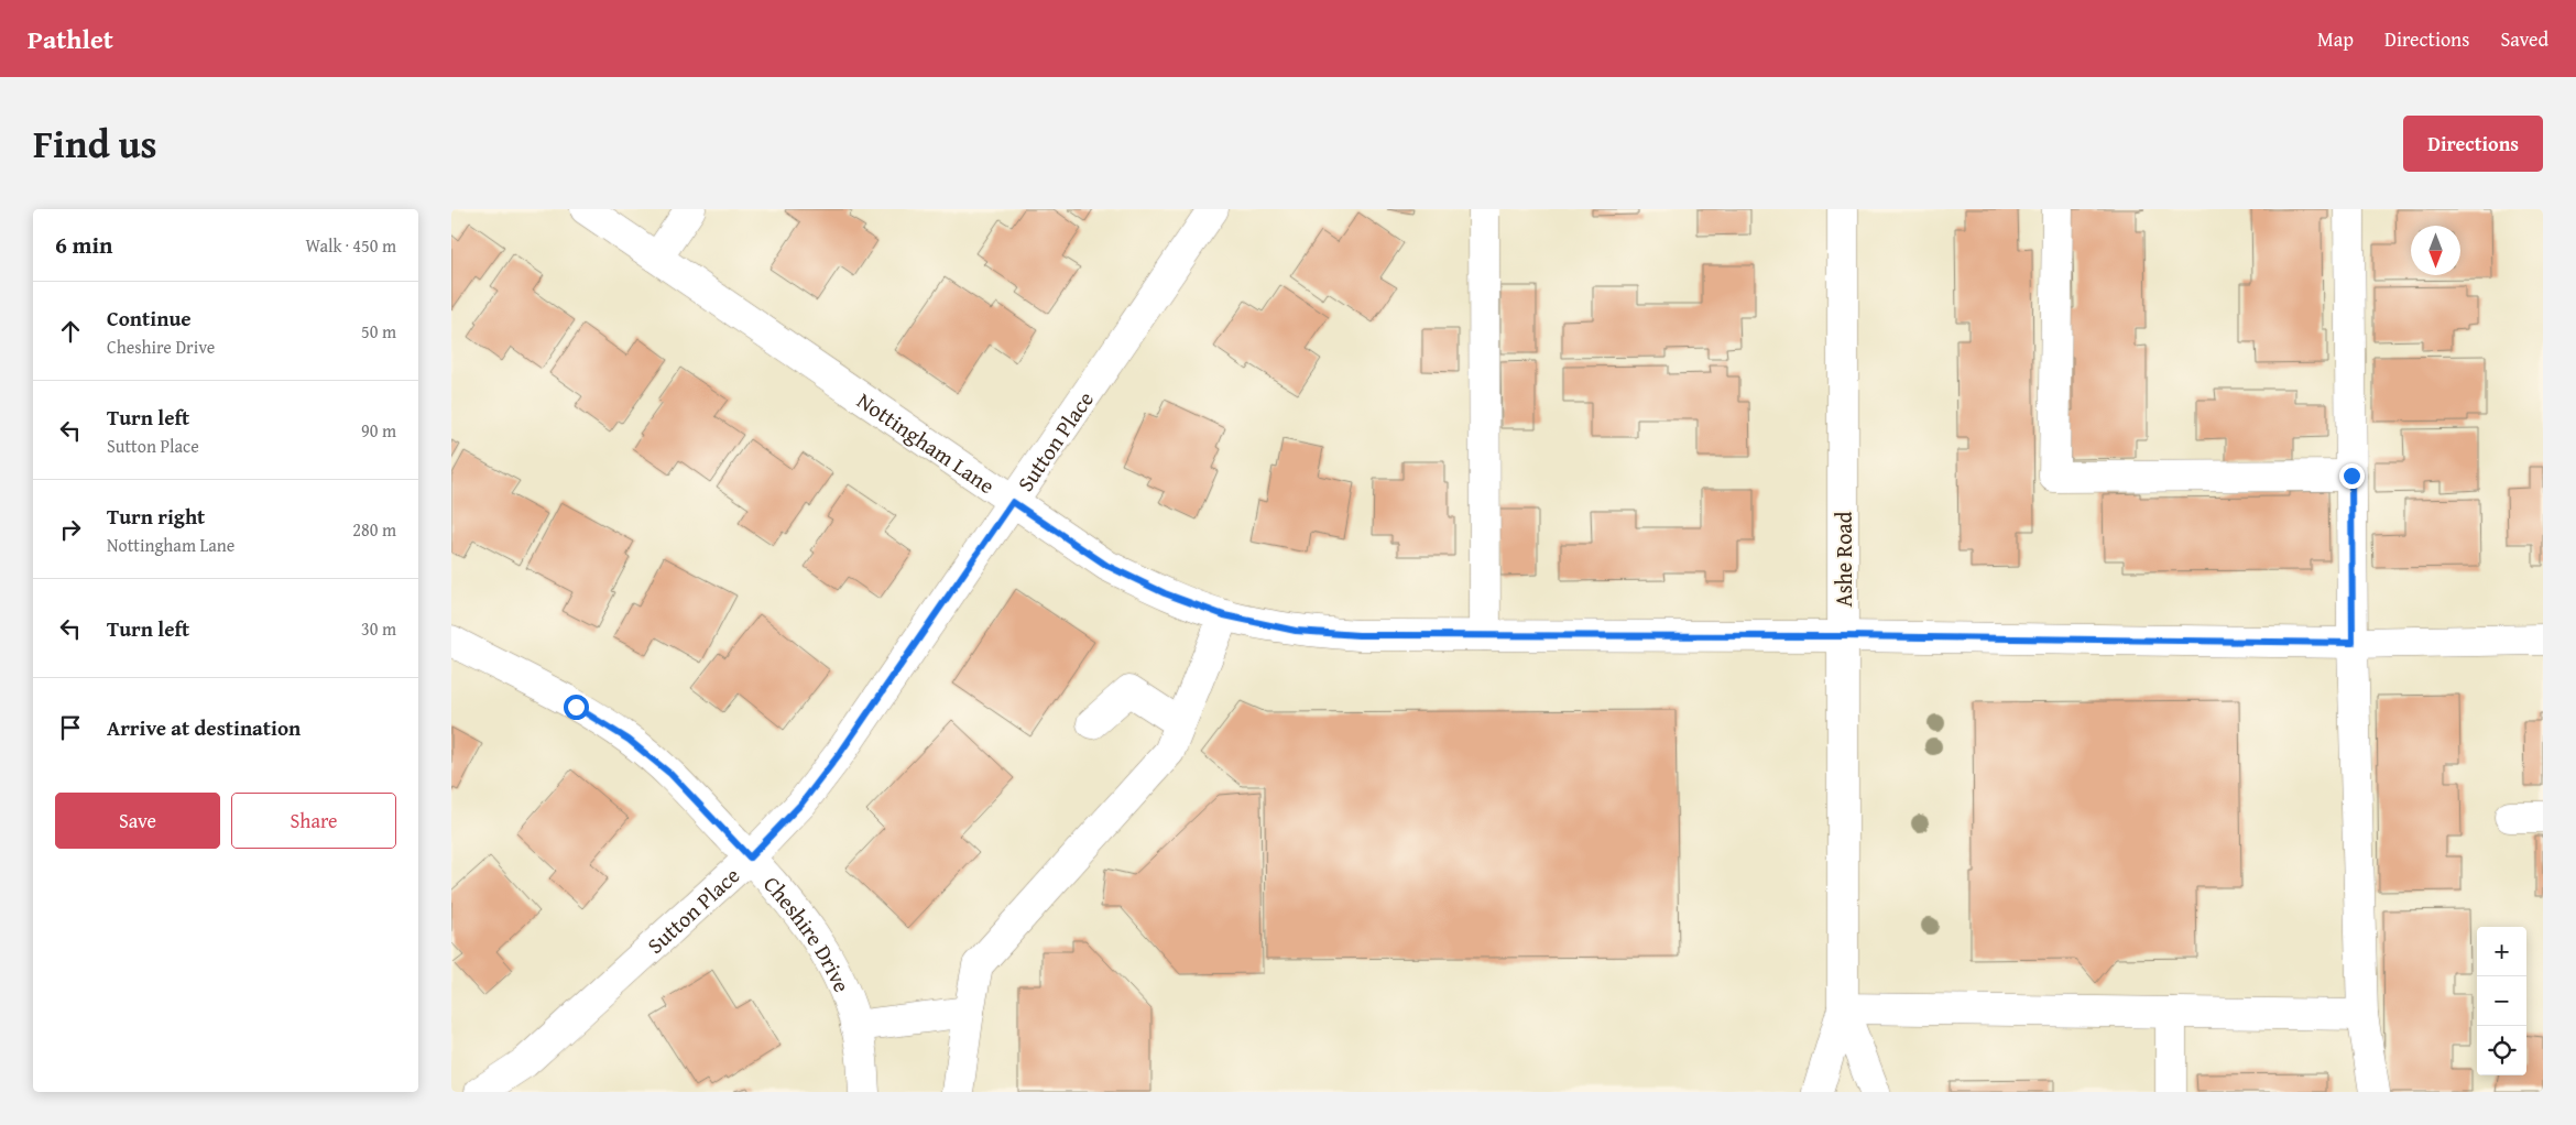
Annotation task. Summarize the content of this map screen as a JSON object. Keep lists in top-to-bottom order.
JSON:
{
  "streets": {
    "street": [
      "Sutton Place",
      "Nottingham Lane",
      "Ashe Road",
      "Cheshire Drive"
    ]
  },
  "crossings": [
    ["Sutton Place", "Nottingham Lane"],
    ["Sutton Place", "Cheshire Drive"],
    ["Nottingham Lane", "Ashe Road"]
  ],
  "north": "bottom",
  "page": {
    "header": "Pathlet",
    "nav": ["Map", "Directions", "Saved"],
    "title": "Find us",
    "buttons": [
      "Directions",
      ["Save", "Share"]
    ],
    "heading": ["6 min", "Walk · 450 m"],
    "list": [
      ["Continue", "Cheshire Drive", "50 m"],
      ["Turn left", "Sutton Place", "90 m"],
      ["Turn right", "Nottingham Lane", "280 m"],
      ["Turn left", "30 m"],
      "Arrive at destination"
    ],
    "map_buttons": ["+", "−"]
  }
}
